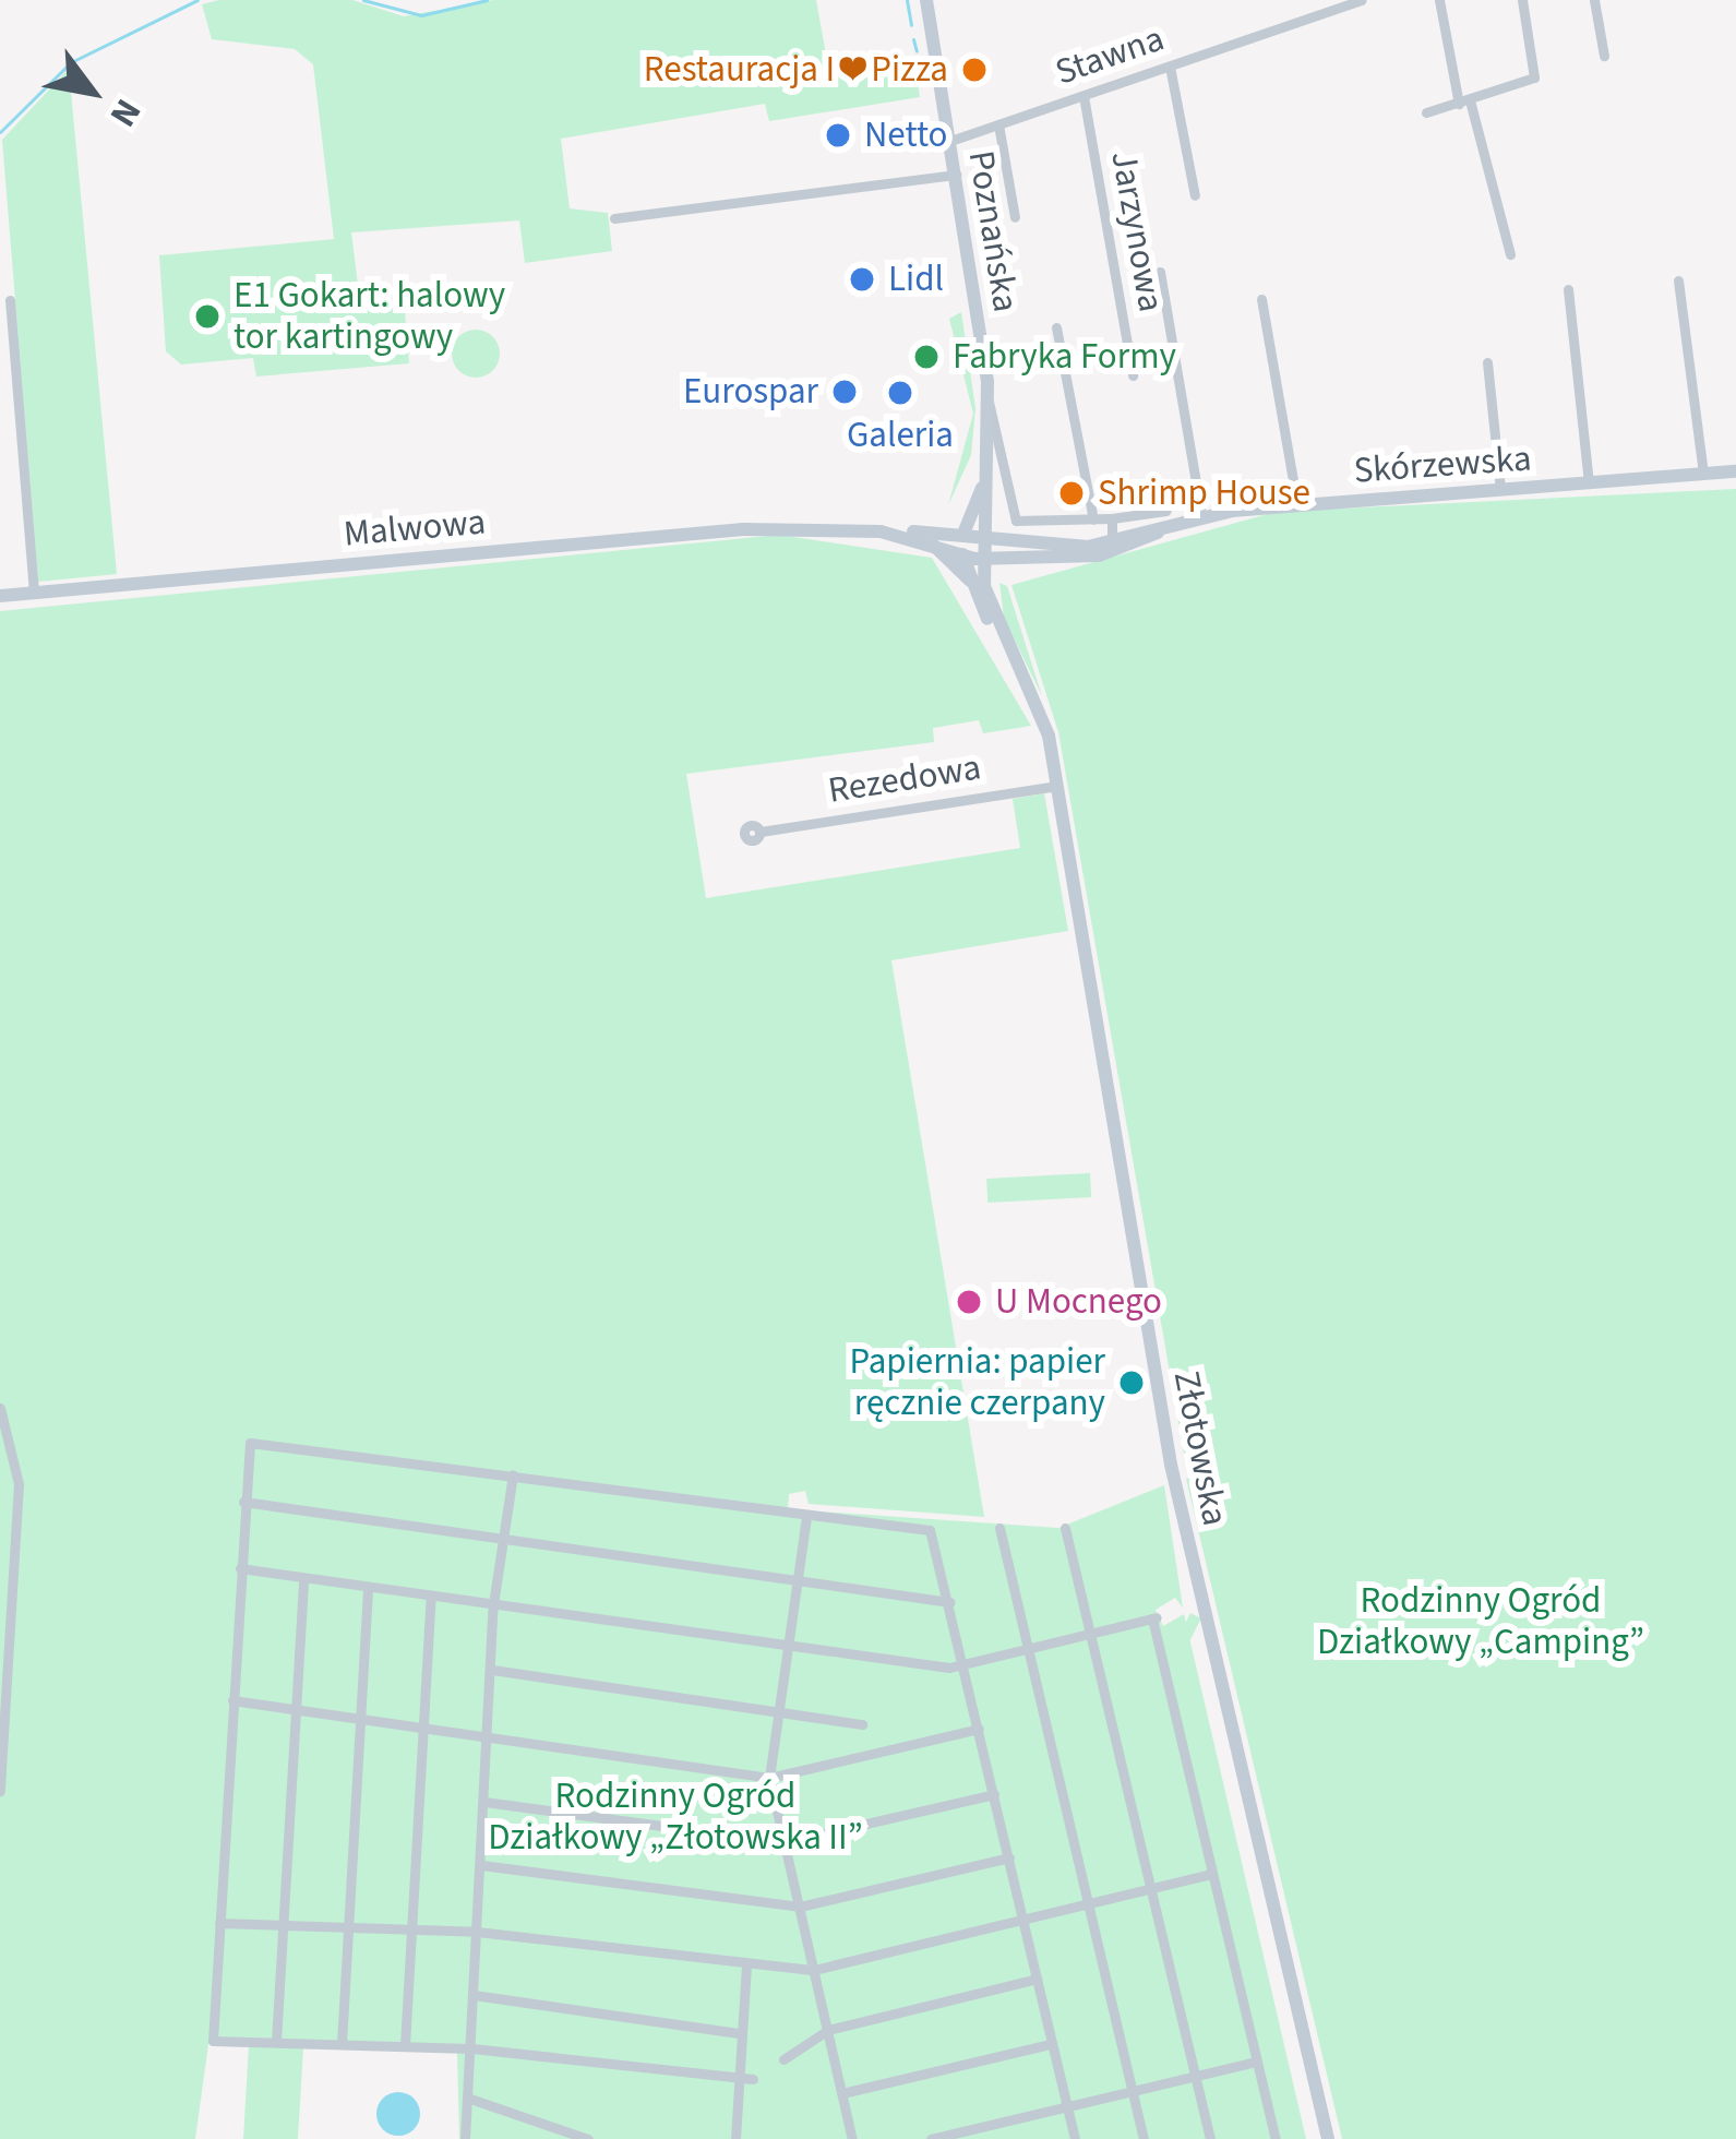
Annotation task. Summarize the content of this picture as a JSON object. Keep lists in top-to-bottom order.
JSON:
{
  "streets": {
    "street": [
      "Stawna",
      "Poznańska",
      "Jarzynowa",
      "Skórzewska",
      "Malwowa",
      "Rezedowa",
      "Złotowska"
    ]
  },
  "crossings": [
    ["Stawna", "Poznańska"],
    ["Stawna", "Jarzynowa"],
    ["Poznańska", "Skórzewska"],
    ["Poznańska", "Malwowa"],
    ["Poznańska", "Złotowska"],
    ["Skórzewska", "Malwowa"],
    ["Skórzewska", "Złotowska"],
    ["Malwowa", "Złotowska"],
    ["Rezedowa", "Złotowska"]
  ],
  "parks": ["Rodzinny Ogród Działkowy „Camping”", "Rodzinny Ogród Działkowy „Złotowska II”"],
  "places": [
    "Restauracja I ❤ Pizza",
    "Netto",
    "Lidl",
    "E1 Gokart: halowy tor kartingowy",
    "Fabryka Formy",
    "Eurospar",
    "Galeria",
    "Shrimp House",
    "U Mocnego",
    "Papiernia: papier ręcznie czerpany"
  ],
  "north": "bottom right"
}
